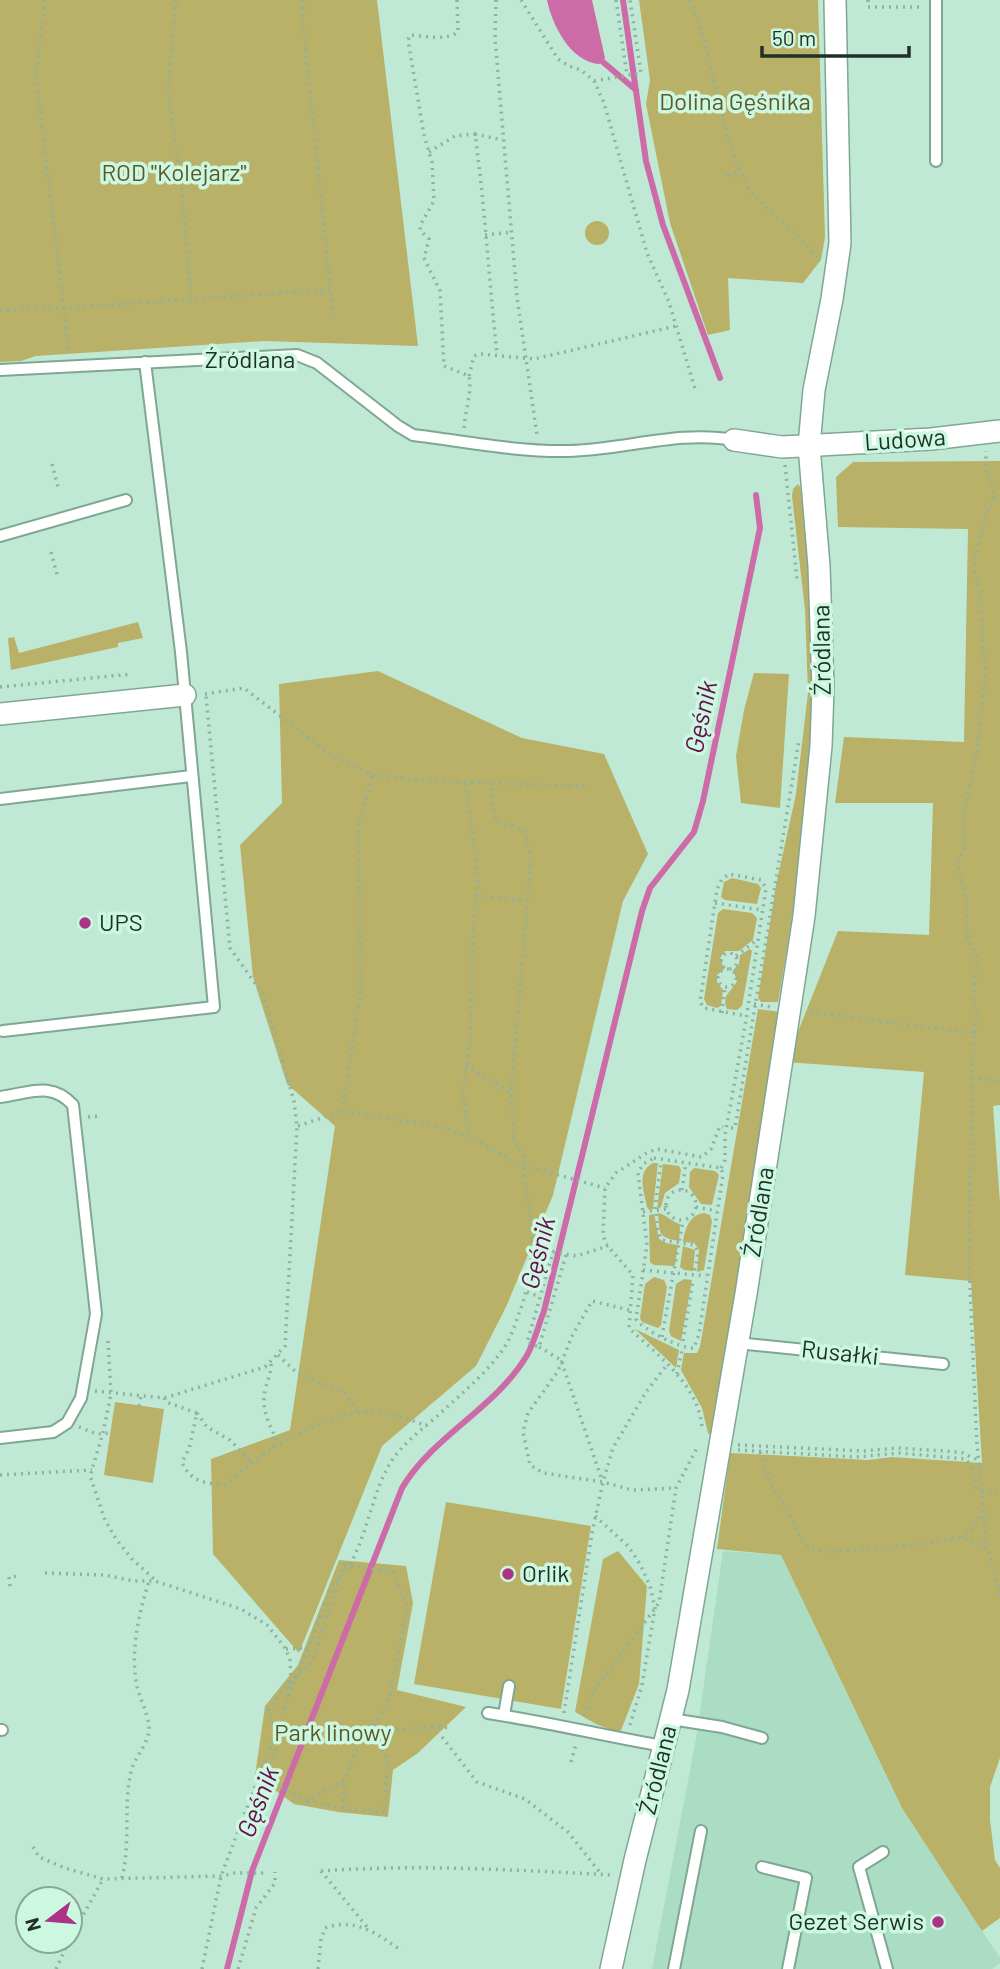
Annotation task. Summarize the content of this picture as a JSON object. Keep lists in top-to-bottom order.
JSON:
{
  "streets": {
    "street": ["Źródlana", "Ludowa"],
    "lane": ["Rusałki"]
  },
  "crossings": [
    ["Źródlana", "Ludowa"],
    ["Źródlana", "Rusałki"]
  ],
  "water": ["Gęśnik"],
  "parks": ["Dolina Gęśnika", "ROD \"Kolejarz\"", "Park linowy"],
  "places": ["UPS", "Orlik", "Gezet Serwis"],
  "scale_bar": "50 m",
  "north": "left"
}
